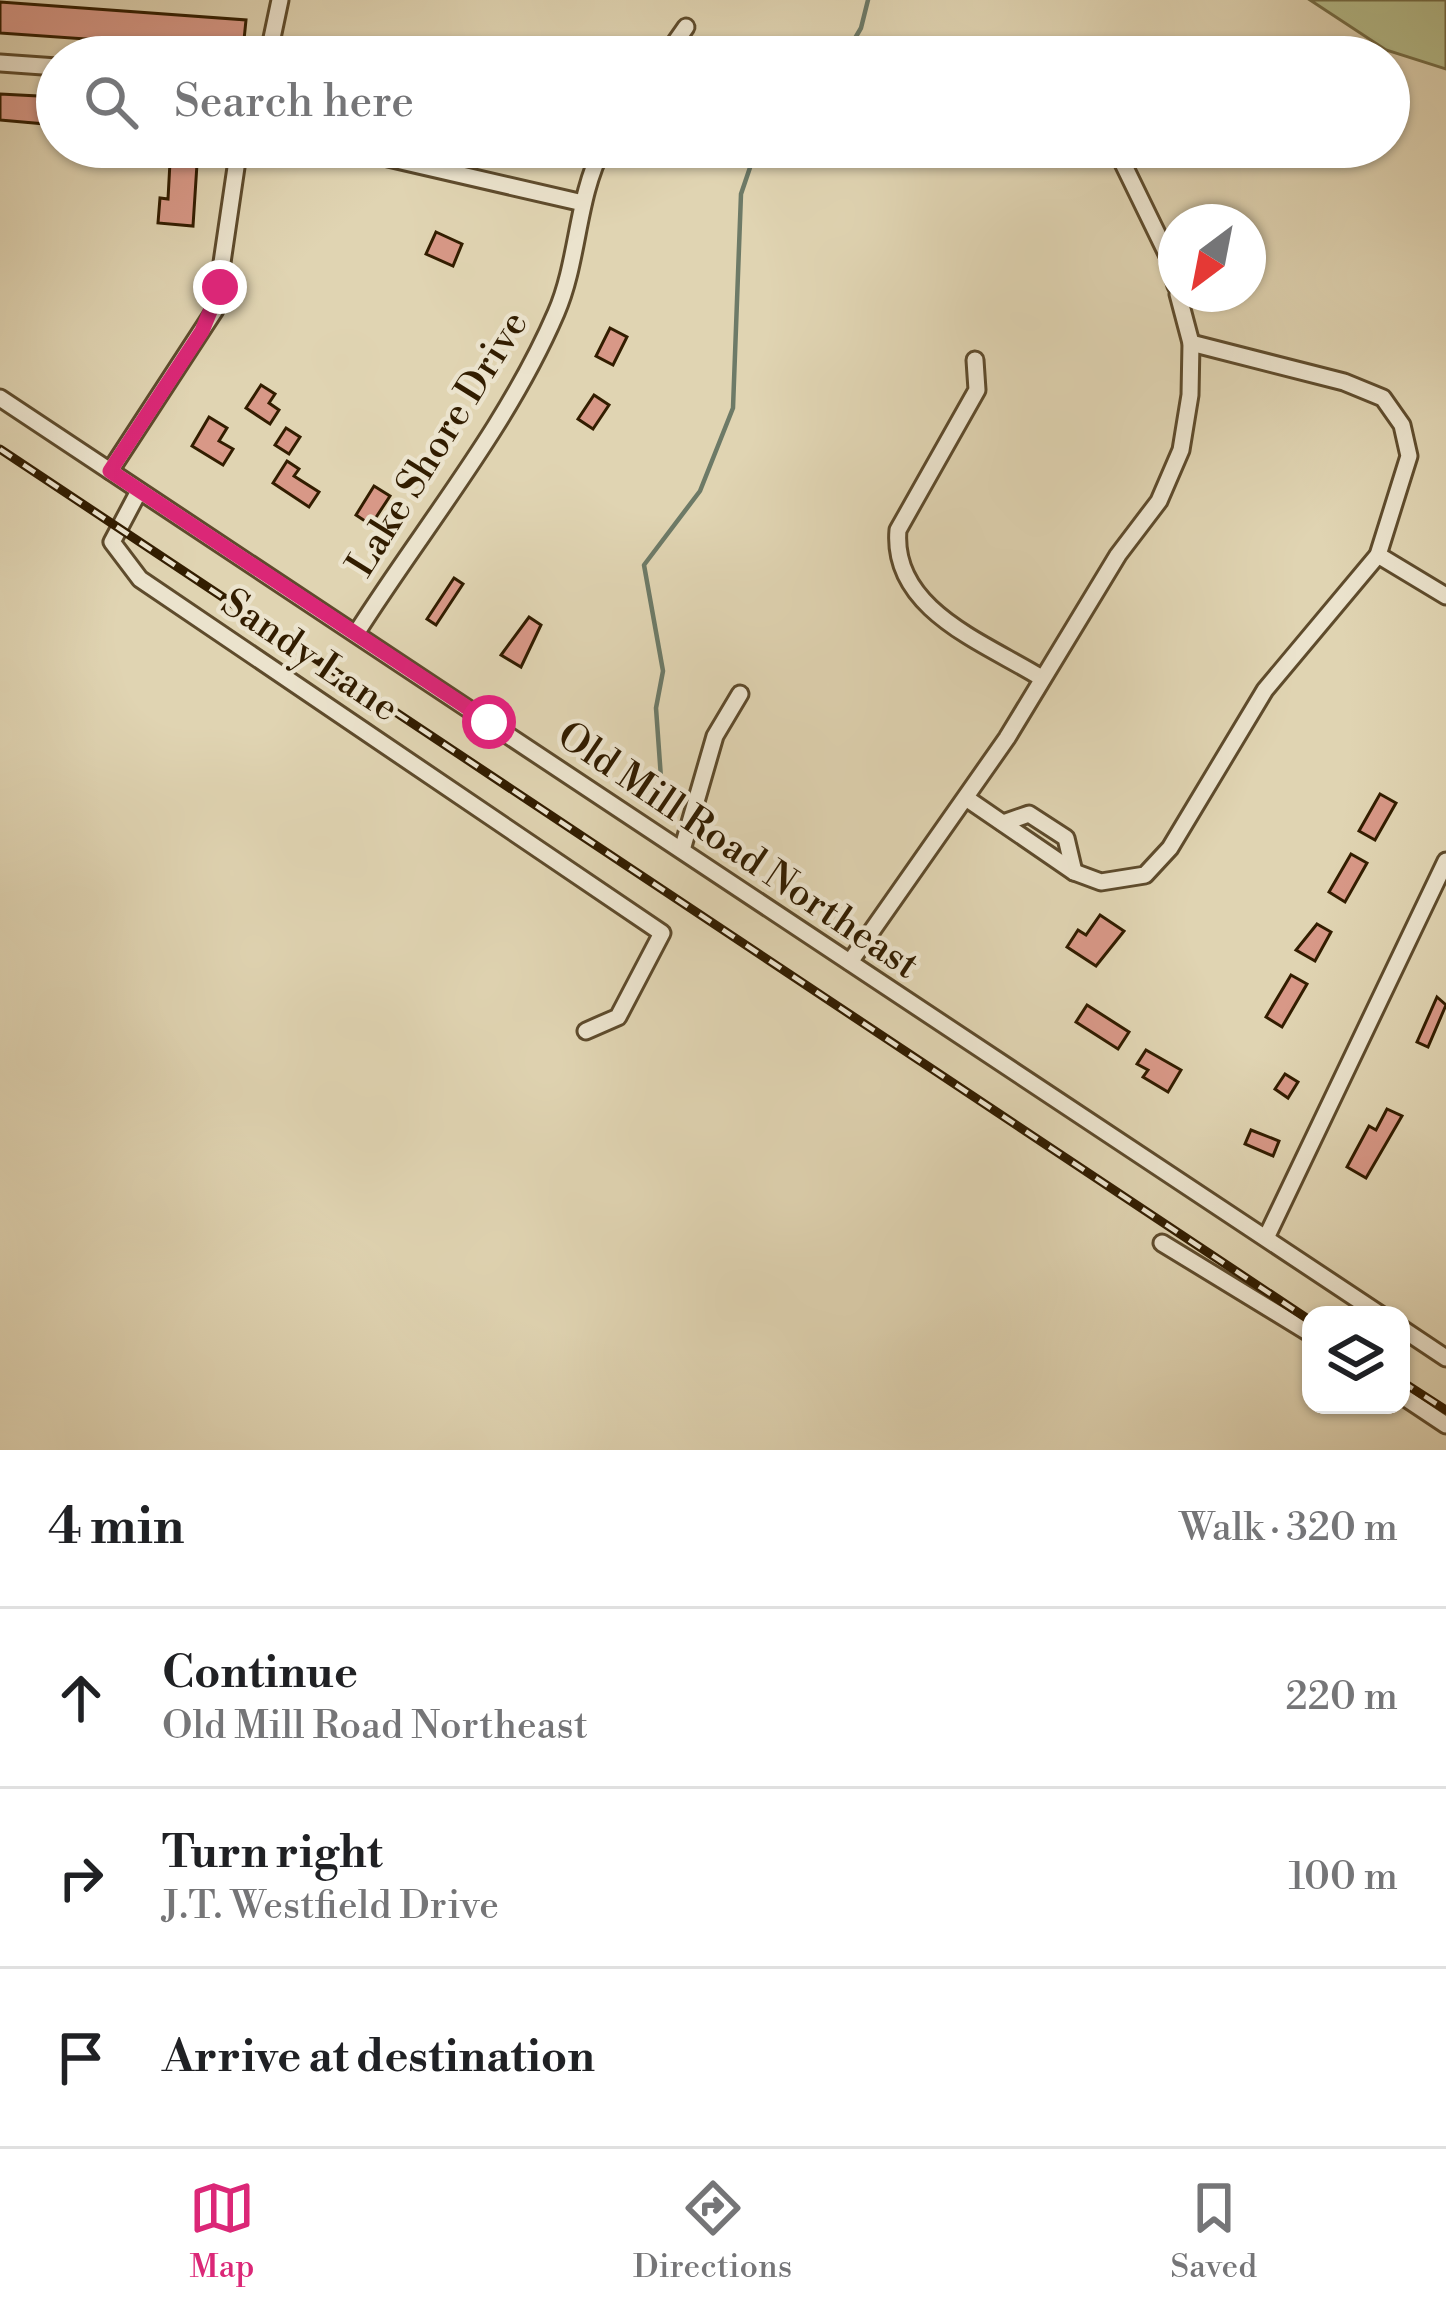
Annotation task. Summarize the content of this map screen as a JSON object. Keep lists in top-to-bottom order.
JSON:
{
  "streets": {
    "street": ["Lake Shore Drive", "Sandy Lane", "Old Mill Road Northeast"]
  },
  "crossings": [
    ["Lake Shore Drive", "Old Mill Road Northeast"],
    ["Sandy Lane", "Old Mill Road Northeast"]
  ],
  "north": "bottom left",
  "page": {
    "search": "Search here",
    "heading": ["4 min", "Walk · 320 m"],
    "list": [
      ["Continue", "Old Mill Road Northeast", "220 m"],
      ["Turn right", "J.T. Westfield Drive", "100 m"],
      "Arrive at destination"
    ],
    "nav": ["Map", "Directions", "Saved"]
  }
}
